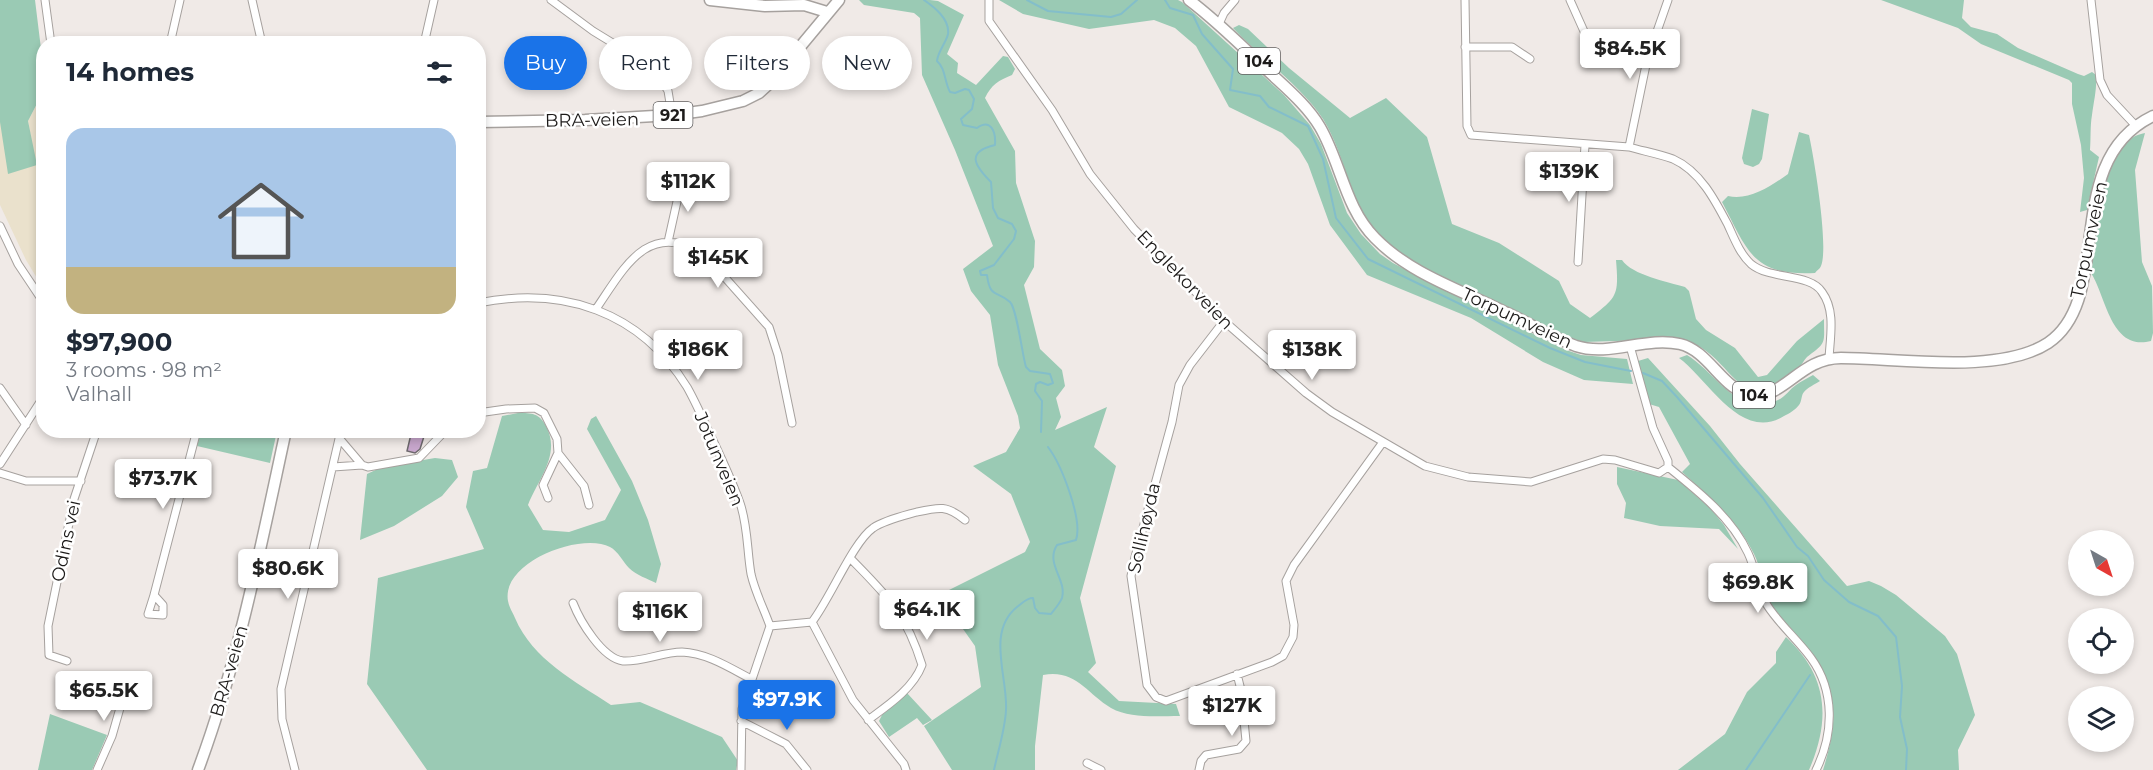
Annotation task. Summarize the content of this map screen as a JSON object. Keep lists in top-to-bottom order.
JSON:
{
  "streets": {
    "main road": [
      "104",
      "921",
      "BRA-veien",
      "Torpumveien"
    ],
    "street": [
      "Englekorveien",
      "Jotunveien",
      "Sollihøyda",
      "Odins vei"
    ]
  },
  "crossings": [
    ["Englekorveien", "Sollihøyda"]
  ],
  "north": "bottom right",
  "page": {
    "price": [
      "$84.5K",
      "$139K",
      "$112K",
      "$145K",
      "$186K",
      "$138K",
      "$73.7K",
      "$80.6K",
      "$69.8K",
      "$64.1K",
      "$116K",
      "$65.5K",
      "$97.9K",
      "$127K"
    ],
    "chip": [
      "Buy",
      "Rent",
      "Filters",
      "New"
    ],
    "heading": "14 homes",
    "list": [
      {
        "name": "$97,900",
        "note": "3 rooms · 98 m² · Valhall"
      }
    ]
  }
}
